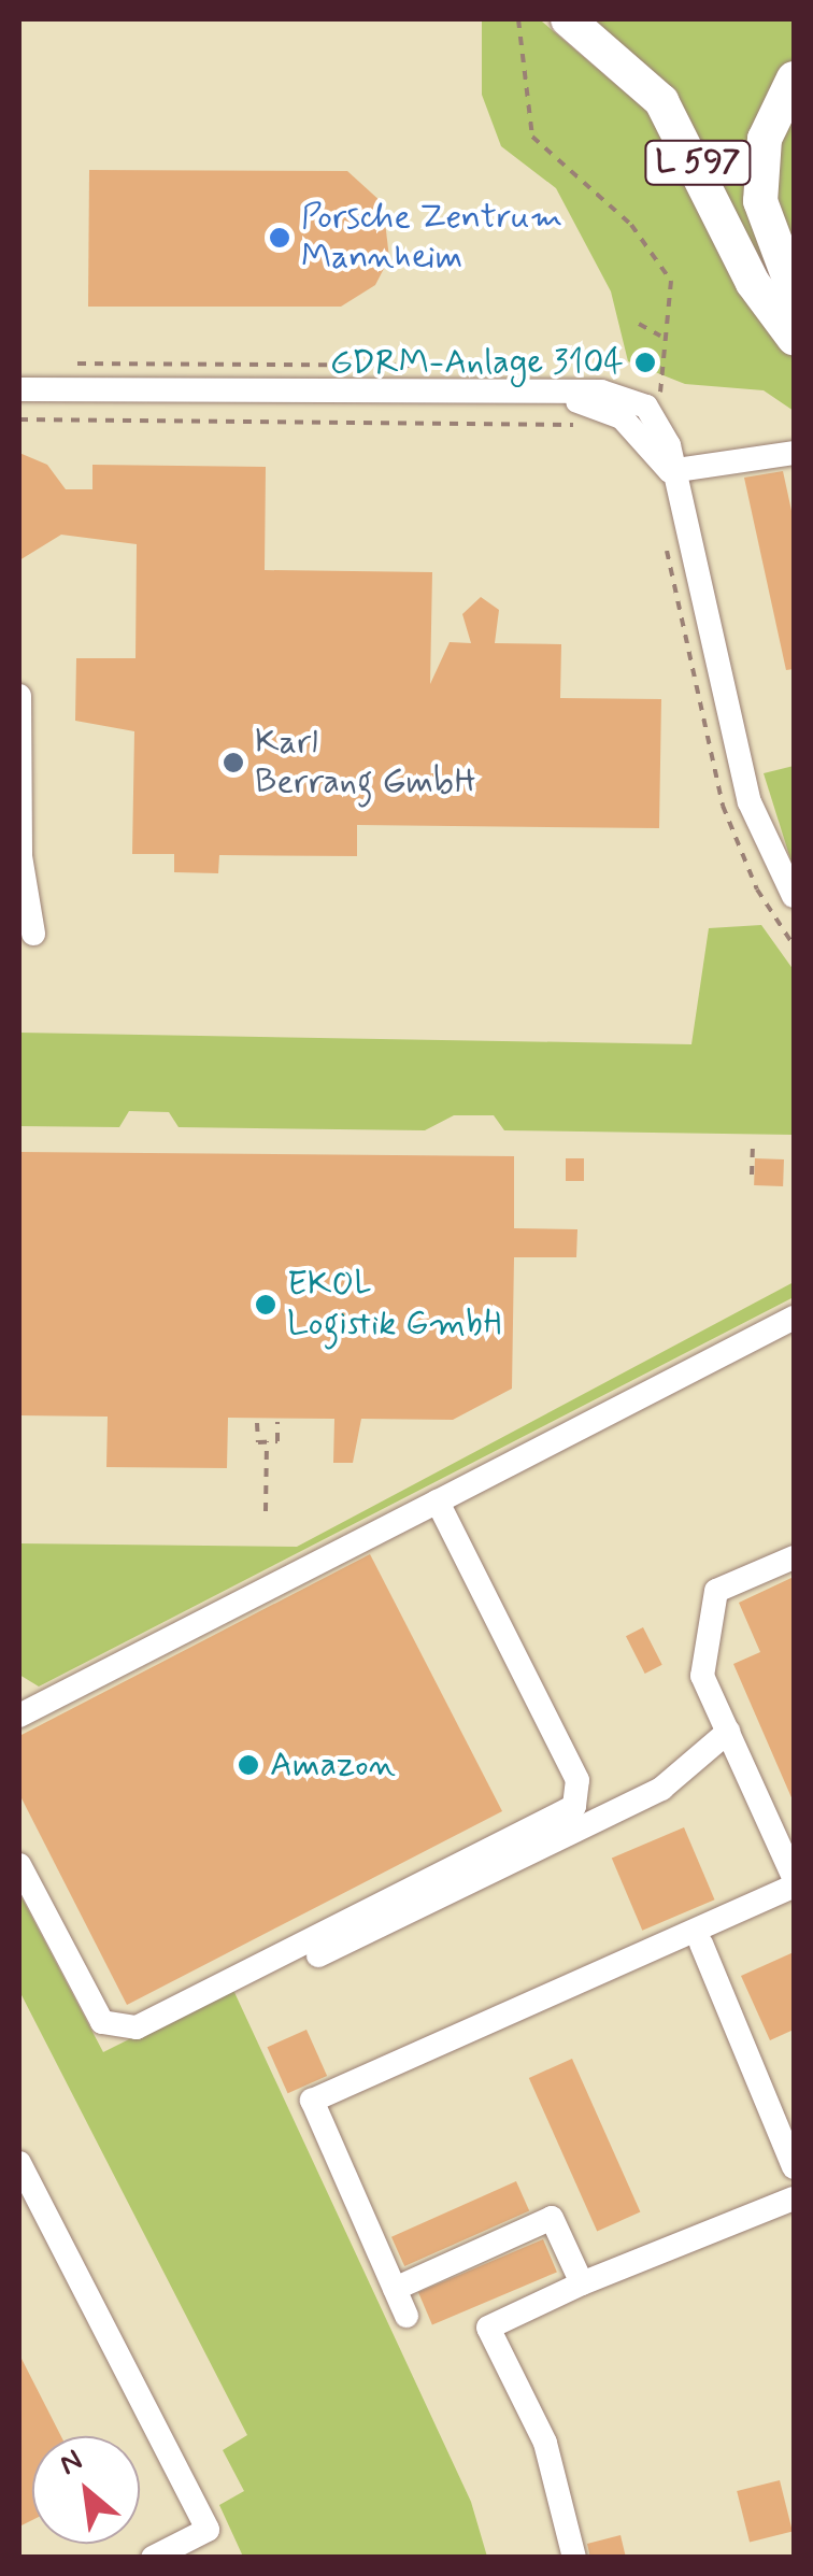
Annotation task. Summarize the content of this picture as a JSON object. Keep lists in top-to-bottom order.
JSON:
{
  "streets": {
    "highway": ["L 597"]
  },
  "places": [
    "Porsche Zentrum Mannheim",
    "GDRM-Anlage 3104",
    "Karl Berrang GmbH",
    "EKOL Logistik GmbH",
    "Amazon"
  ],
  "north": "top left"
}
